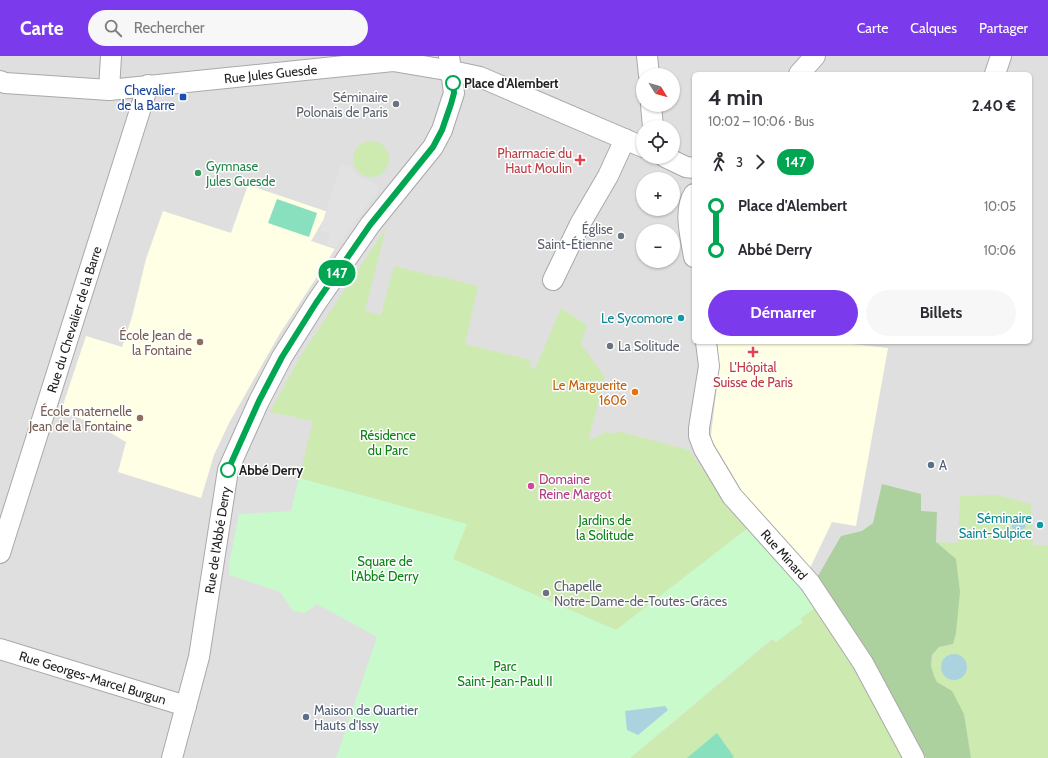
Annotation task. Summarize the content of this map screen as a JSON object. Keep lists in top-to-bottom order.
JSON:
{
  "streets": {
    "street": [
      "Rue Jules Guesde",
      "Rue du Chevalier de la Barre",
      "Rue de l'Abbé Derry",
      "Rue Minard",
      "Rue Georges-Marcel Burgun"
    ]
  },
  "crossings": [
    ["Rue Jules Guesde", "Rue du Chevalier de la Barre"],
    ["Rue Jules Guesde", "Rue de l'Abbé Derry"],
    ["Rue de l'Abbé Derry", "Rue Georges-Marcel Burgun"]
  ],
  "parks": [
    "Résidence du Parc",
    "Jardins de la Solitude",
    "Square de l'Abbé Derry",
    "Parc Saint-Jean-Paul II"
  ],
  "places": {
    "other": [
      "Place d'Alembert",
      "Séminaire Polonais de Paris",
      "Gymnase Jules Guesde",
      "Église Saint-Étienne",
      "Le Sycomore",
      "École Jean de la Fontaine",
      "La Solitude",
      "Le Marguerite 1606",
      "École maternelle Jean de la Fontaine",
      "A",
      "Abbé Derry",
      "Domaine Reine Margot",
      "Séminaire Saint-Sulpice",
      "Chapelle Notre-Dame-de-Toutes-Grâces",
      "Maison de Quartier Hauts d'Issy"
    ],
    "transit": ["Chevalier de la Barre"],
    "health": ["Pharmacie du Haut Moulin", "L'Hôpital Suisse de Paris"]
  },
  "lines": ["bus line 147"],
  "north": "bottom right",
  "page": {
    "header": "Carte",
    "search": "Rechercher",
    "nav": ["Carte", "Calques", "Partager"],
    "on_map": "147",
    "map_buttons": ["+", "−"],
    "heading": ["4 min", "10:02 – 10:06 · Bus", "2.40 €"],
    "legs": ["3", "147"],
    "list": [
      {
        "name": "Place d'Alembert",
        "value": "10:05"
      },
      {
        "name": "Abbé Derry",
        "value": "10:06"
      }
    ],
    "buttons": ["Démarrer", "Billets"]
  }
}
